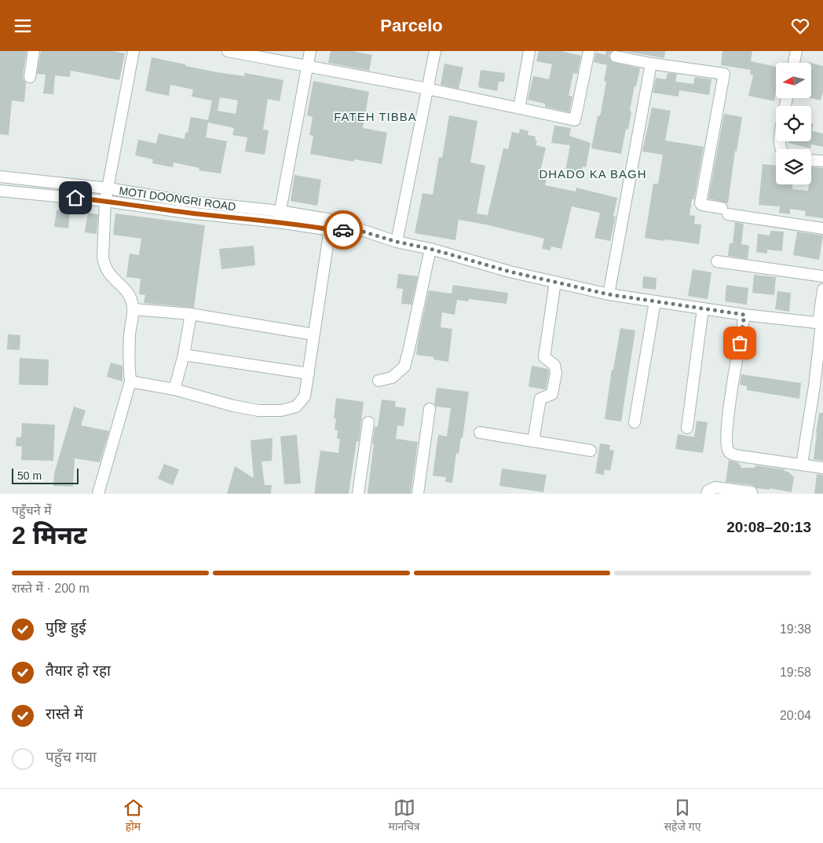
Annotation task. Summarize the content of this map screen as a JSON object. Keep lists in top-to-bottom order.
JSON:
{
  "streets": {
    "street": ["MOTI DOONGRI ROAD"]
  },
  "districts": ["FATEH TIBBA", "DHADO KA BAGH"],
  "scale_bar": "50 m",
  "north": "left",
  "page": {
    "header": "Parcelo",
    "scale": "50 m",
    "heading": ["2 मिनट", "पहुँचने में", "20:08–20:13"],
    "bar": "रास्ते में · 200 m",
    "list": [
      ["पुष्टि हुई", "19:38"],
      ["तैयार हो रहा", "19:58"],
      ["रास्ते में", "20:04"],
      "पहुँच गया"
    ],
    "tabs": ["होम", "मानचित्र", "सहेजे गए"]
  }
}
